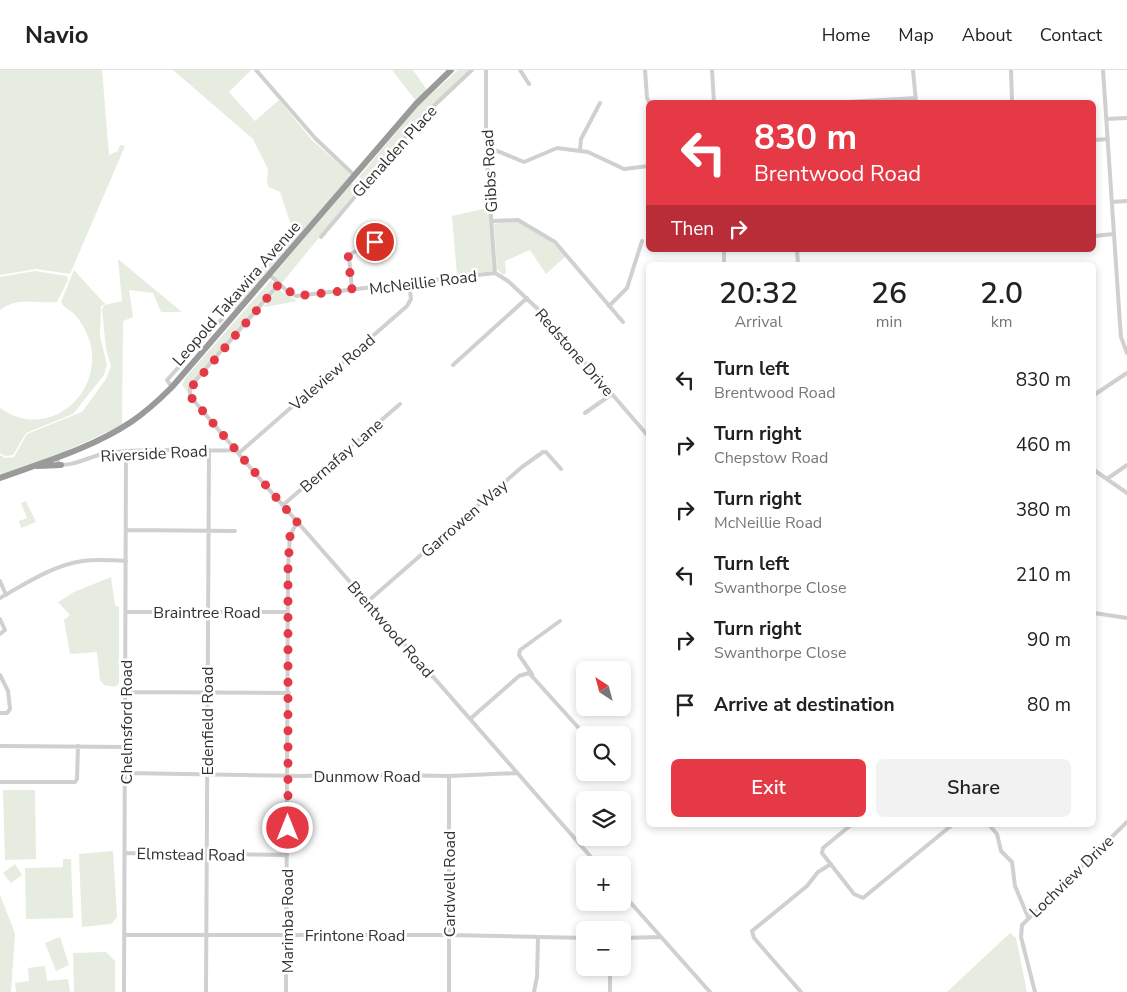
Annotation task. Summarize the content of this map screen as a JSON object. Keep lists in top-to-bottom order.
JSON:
{
  "streets": {
    "highway": ["Leopold Takawira Avenue"],
    "street": [
      "Glenalden Place",
      "Gibbs Road",
      "McNeillie Road",
      "Redstone Drive",
      "Valeview Road",
      "Riverside Road",
      "Bernafay Lane",
      "Garrowen Way",
      "Braintree Road",
      "Brentwood Road",
      "Edenfield Road",
      "Chelmsford Road",
      "Dunmow Road",
      "Elmstead Road",
      "Lochview Drive",
      "Cardwell Road",
      "Marimba Road",
      "Frintone Road"
    ]
  },
  "crossings": [
    ["Gibbs Road", "McNeillie Road"],
    ["Gibbs Road", "Redstone Drive"],
    ["McNeillie Road", "Leopold Takawira Avenue"],
    ["McNeillie Road", "Redstone Drive"],
    ["McNeillie Road", "Valeview Road"],
    ["McNeillie Road", "Brentwood Road"],
    ["Valeview Road", "Riverside Road"],
    ["Valeview Road", "Brentwood Road"],
    ["Riverside Road", "Brentwood Road"],
    ["Riverside Road", "Edenfield Road"],
    ["Riverside Road", "Chelmsford Road"],
    ["Bernafay Lane", "Brentwood Road"],
    ["Garrowen Way", "Brentwood Road"],
    ["Braintree Road", "Edenfield Road"],
    ["Braintree Road", "Chelmsford Road"],
    ["Braintree Road", "Marimba Road"],
    ["Brentwood Road", "Dunmow Road"],
    ["Brentwood Road", "Marimba Road"],
    ["Edenfield Road", "Dunmow Road"],
    ["Edenfield Road", "Elmstead Road"],
    ["Edenfield Road", "Frintone Road"],
    ["Chelmsford Road", "Dunmow Road"],
    ["Chelmsford Road", "Elmstead Road"],
    ["Chelmsford Road", "Frintone Road"],
    ["Dunmow Road", "Cardwell Road"],
    ["Dunmow Road", "Marimba Road"],
    ["Elmstead Road", "Marimba Road"],
    ["Cardwell Road", "Frintone Road"],
    ["Marimba Road", "Frintone Road"]
  ],
  "north": "top left",
  "page": {
    "header": "Navio",
    "nav": [
      "Home",
      "Map",
      "About",
      "Contact"
    ],
    "turn": ["830 m", "Brentwood Road"],
    "then": "Then",
    "eta": [
      "20:32",
      "Arrival",
      "26",
      "min",
      "2.0",
      "km"
    ],
    "list": [
      {
        "name": "Turn left",
        "note": "Brentwood Road",
        "value": "830 m"
      },
      {
        "name": "Turn right",
        "note": "Chepstow Road",
        "value": "460 m"
      },
      {
        "name": "Turn right",
        "note": "McNeillie Road",
        "value": "380 m"
      },
      {
        "name": "Turn left",
        "note": "Swanthorpe Close",
        "value": "210 m"
      },
      {
        "name": "Turn right",
        "note": "Swanthorpe Close",
        "value": "90 m"
      },
      {
        "name": "Arrive at destination",
        "value": "80 m"
      }
    ],
    "map_buttons": ["+", "−"],
    "buttons": ["Exit", "Share"]
  }
}
